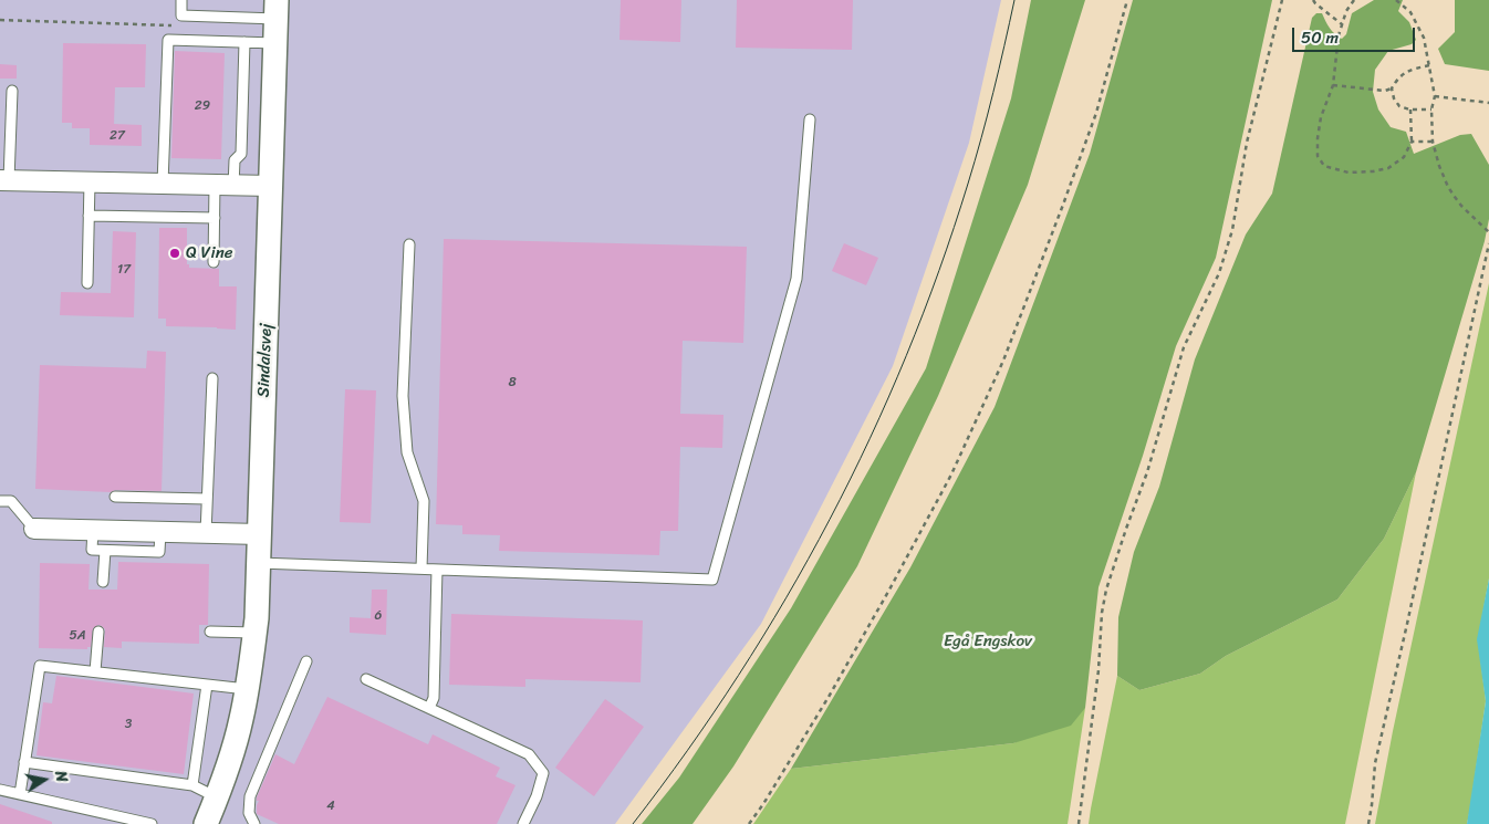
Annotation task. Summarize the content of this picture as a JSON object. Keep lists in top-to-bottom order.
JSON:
{
  "streets": {
    "street": ["Sindalsvej"]
  },
  "parks": ["Egå Engskov"],
  "places": ["Q Vine"],
  "house_numbers": [
    "29",
    "27",
    "17",
    "8",
    "6",
    "5A",
    "3",
    "4"
  ],
  "scale_bar": "50 m",
  "north": "right"
}
